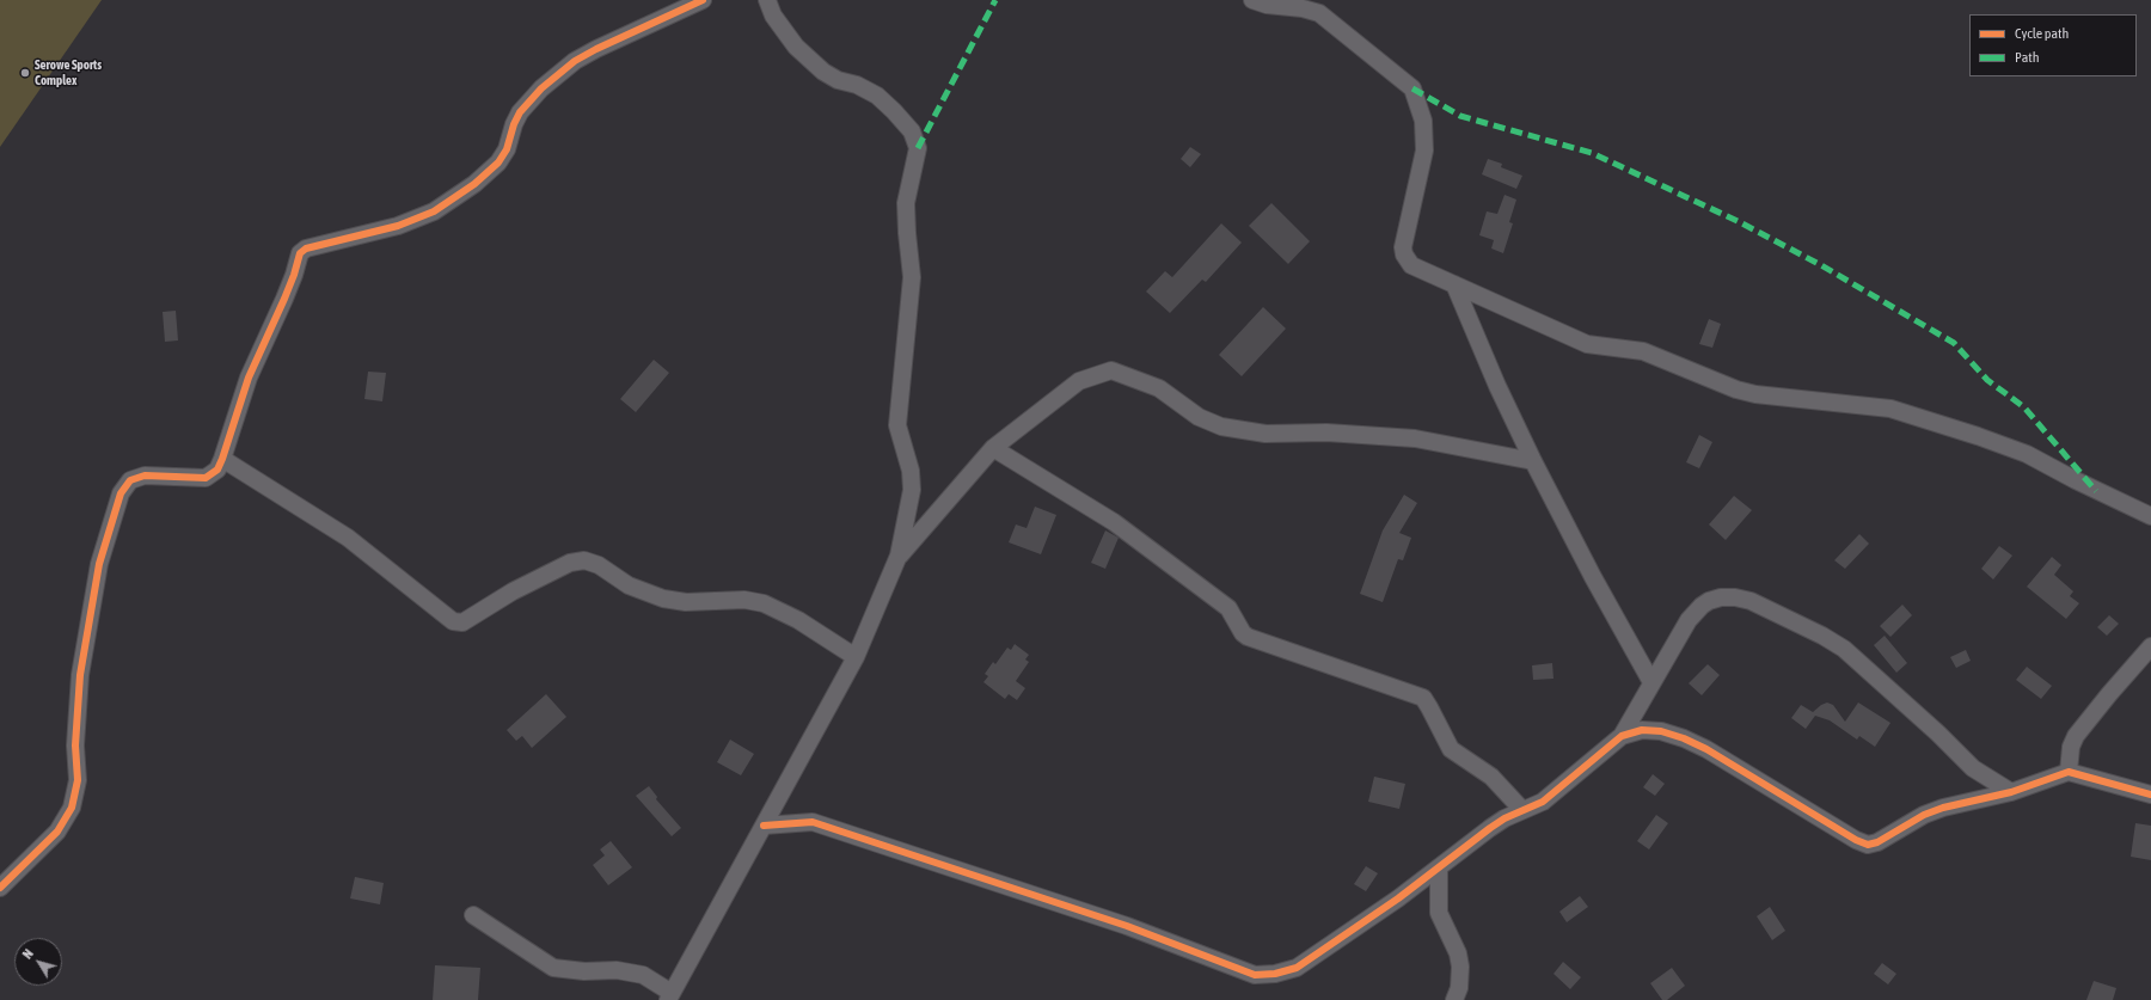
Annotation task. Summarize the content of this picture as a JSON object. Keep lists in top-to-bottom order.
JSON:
{
  "places": ["Serowe Sports Complex"],
  "legend": ["Cycle path", "Path"],
  "north": "top left"
}
